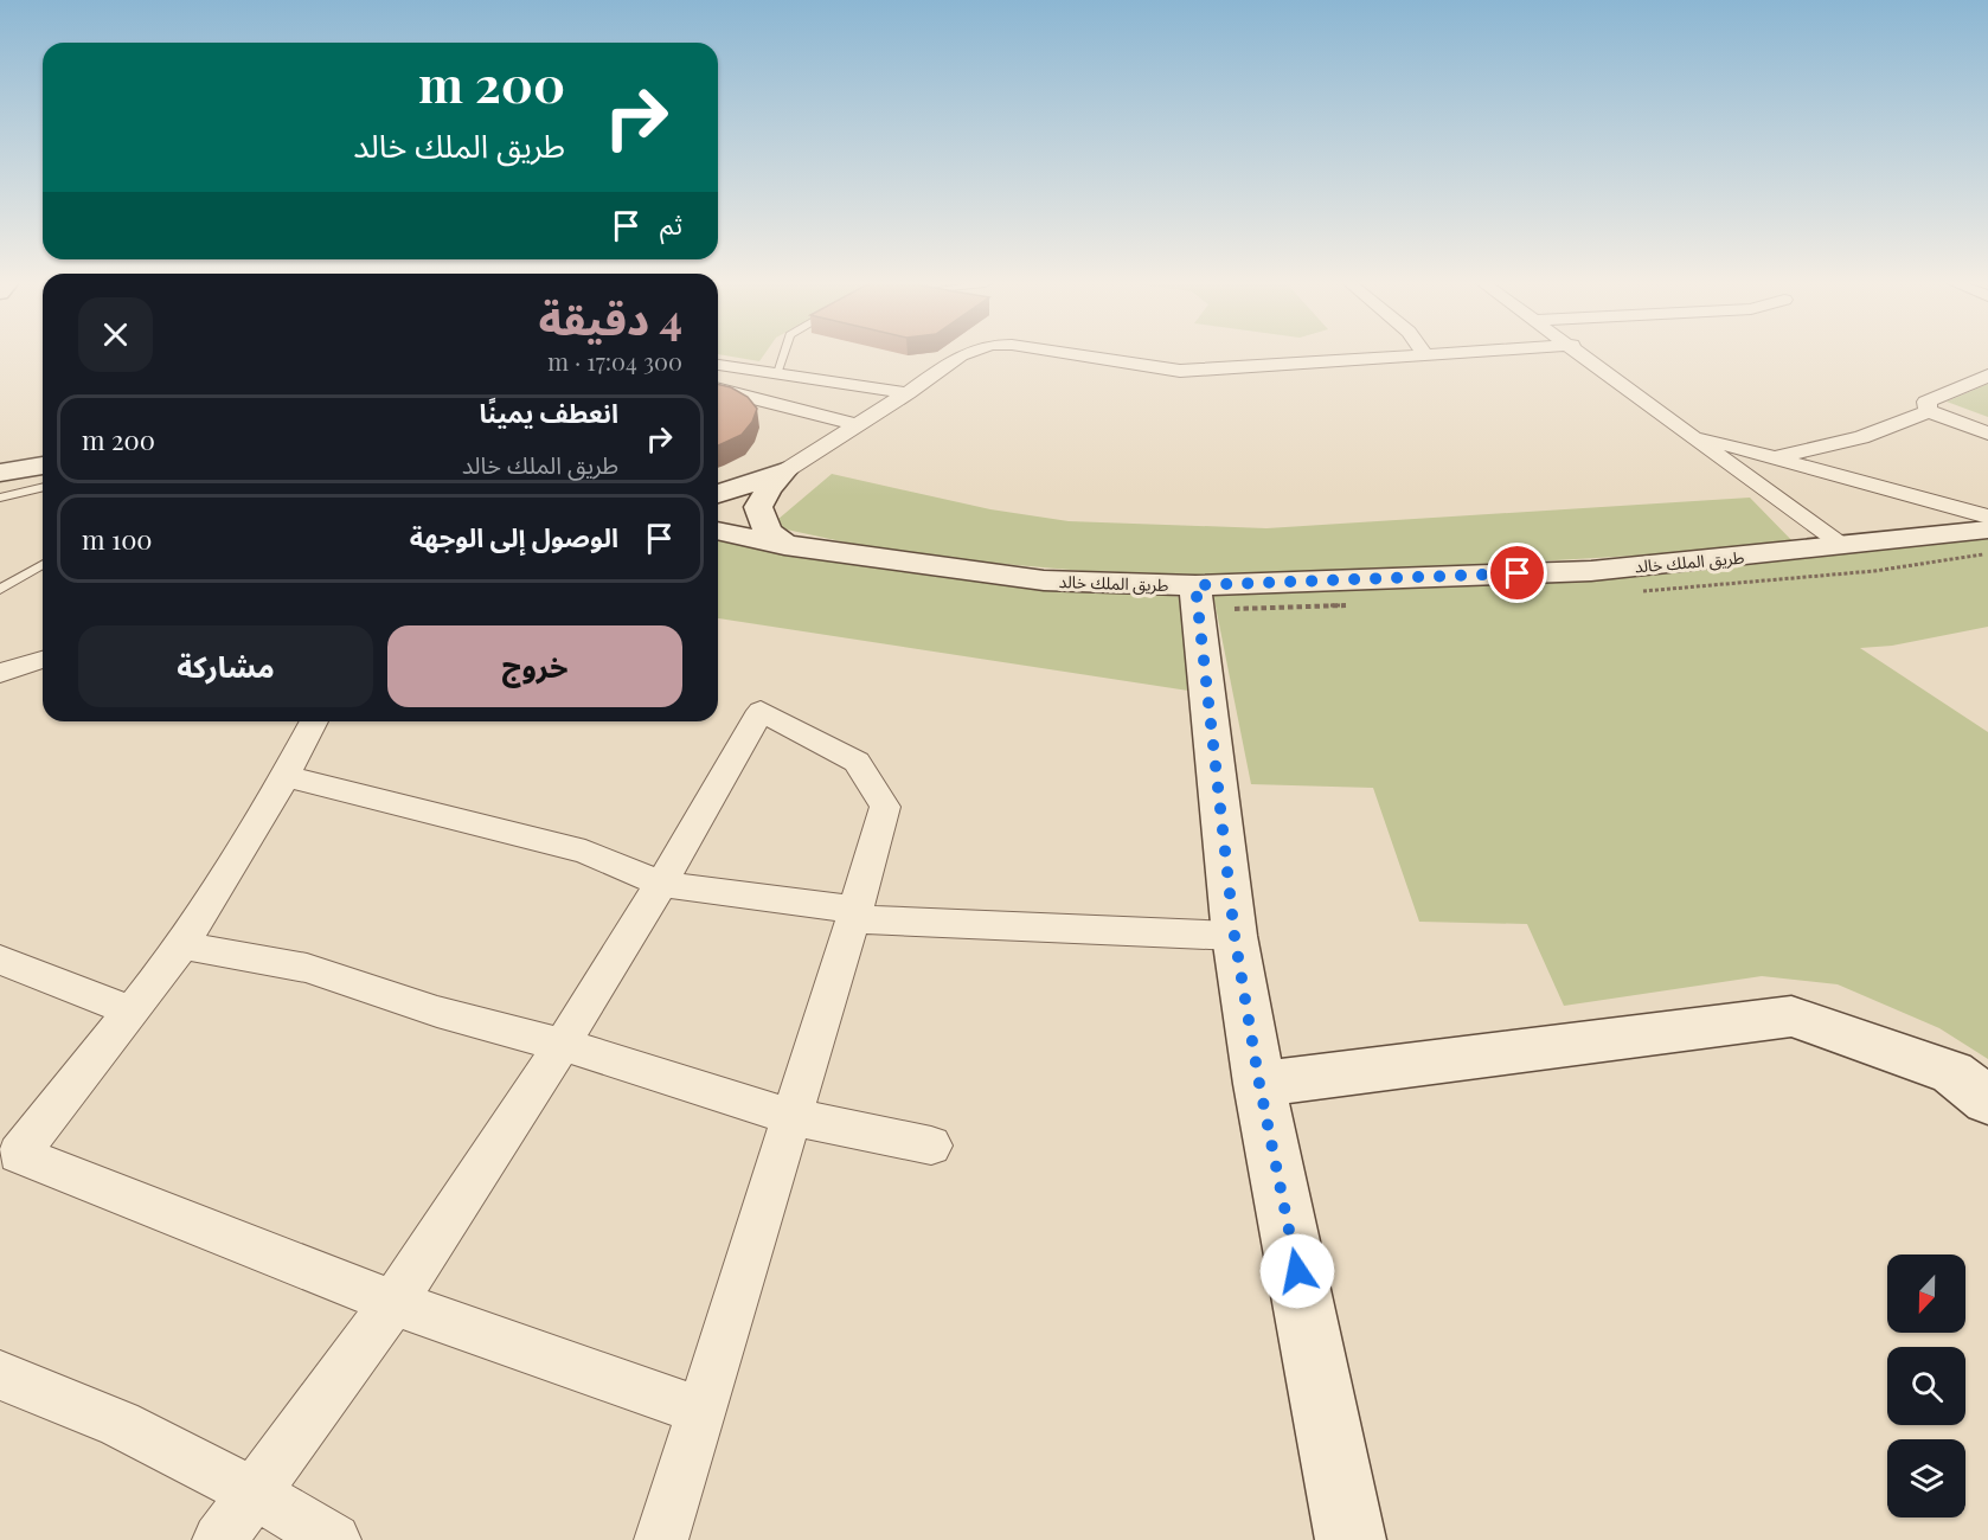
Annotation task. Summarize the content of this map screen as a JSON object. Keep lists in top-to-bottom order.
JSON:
{
  "streets": {
    "street": ["طريق الملك خالد"]
  },
  "north": "bottom",
  "page": {
    "turn": ["200 m", "طريق الملك خالد"],
    "then": "ثم",
    "heading": ["4 دقيقة", "300 m · 17:04"],
    "list": [
      {
        "name": "انعطف يمينًا",
        "note": "طريق الملك خالد",
        "value": "200 m"
      },
      {
        "name": "الوصول إلى الوجهة",
        "value": "100 m"
      }
    ],
    "buttons": ["خروج", "مشاركة"]
  }
}
